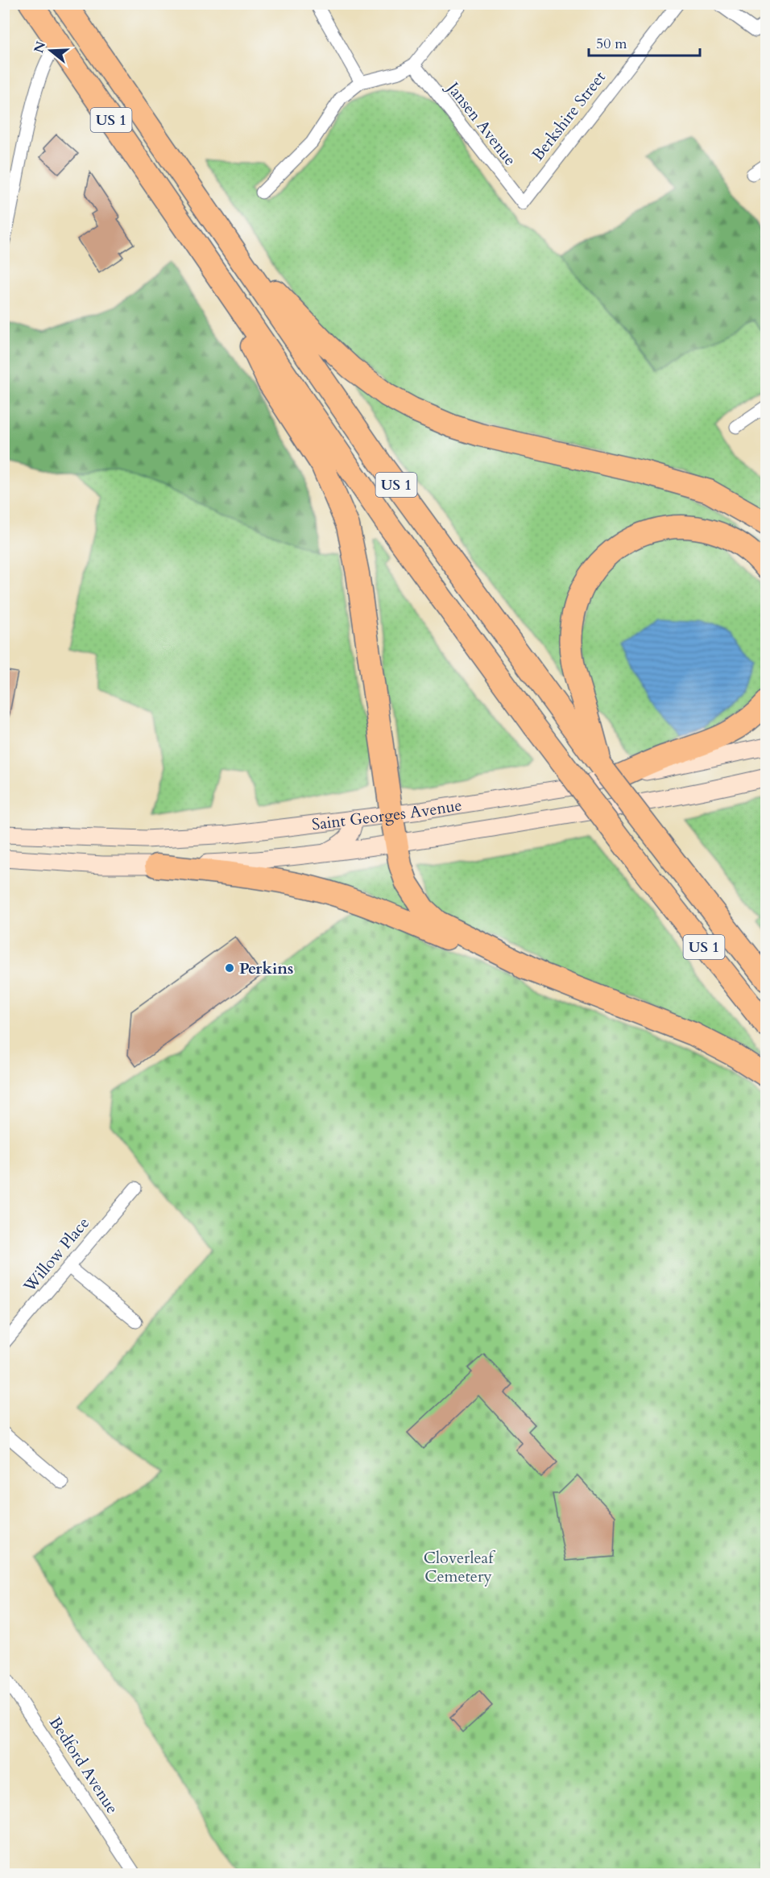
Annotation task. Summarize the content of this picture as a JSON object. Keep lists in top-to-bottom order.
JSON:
{
  "streets": {
    "highway": ["US 1"],
    "main road": ["Saint Georges Avenue"],
    "street": [
      "Berkshire Street",
      "Jansen Avenue",
      "Willow Place",
      "Bedford Avenue"
    ]
  },
  "crossings": [
    ["Berkshire Street", "Jansen Avenue"],
    ["US 1", "Saint Georges Avenue"]
  ],
  "parks": ["Cloverleaf Cemetery"],
  "places": ["Perkins"],
  "scale_bar": "50 m",
  "north": "left"
}
